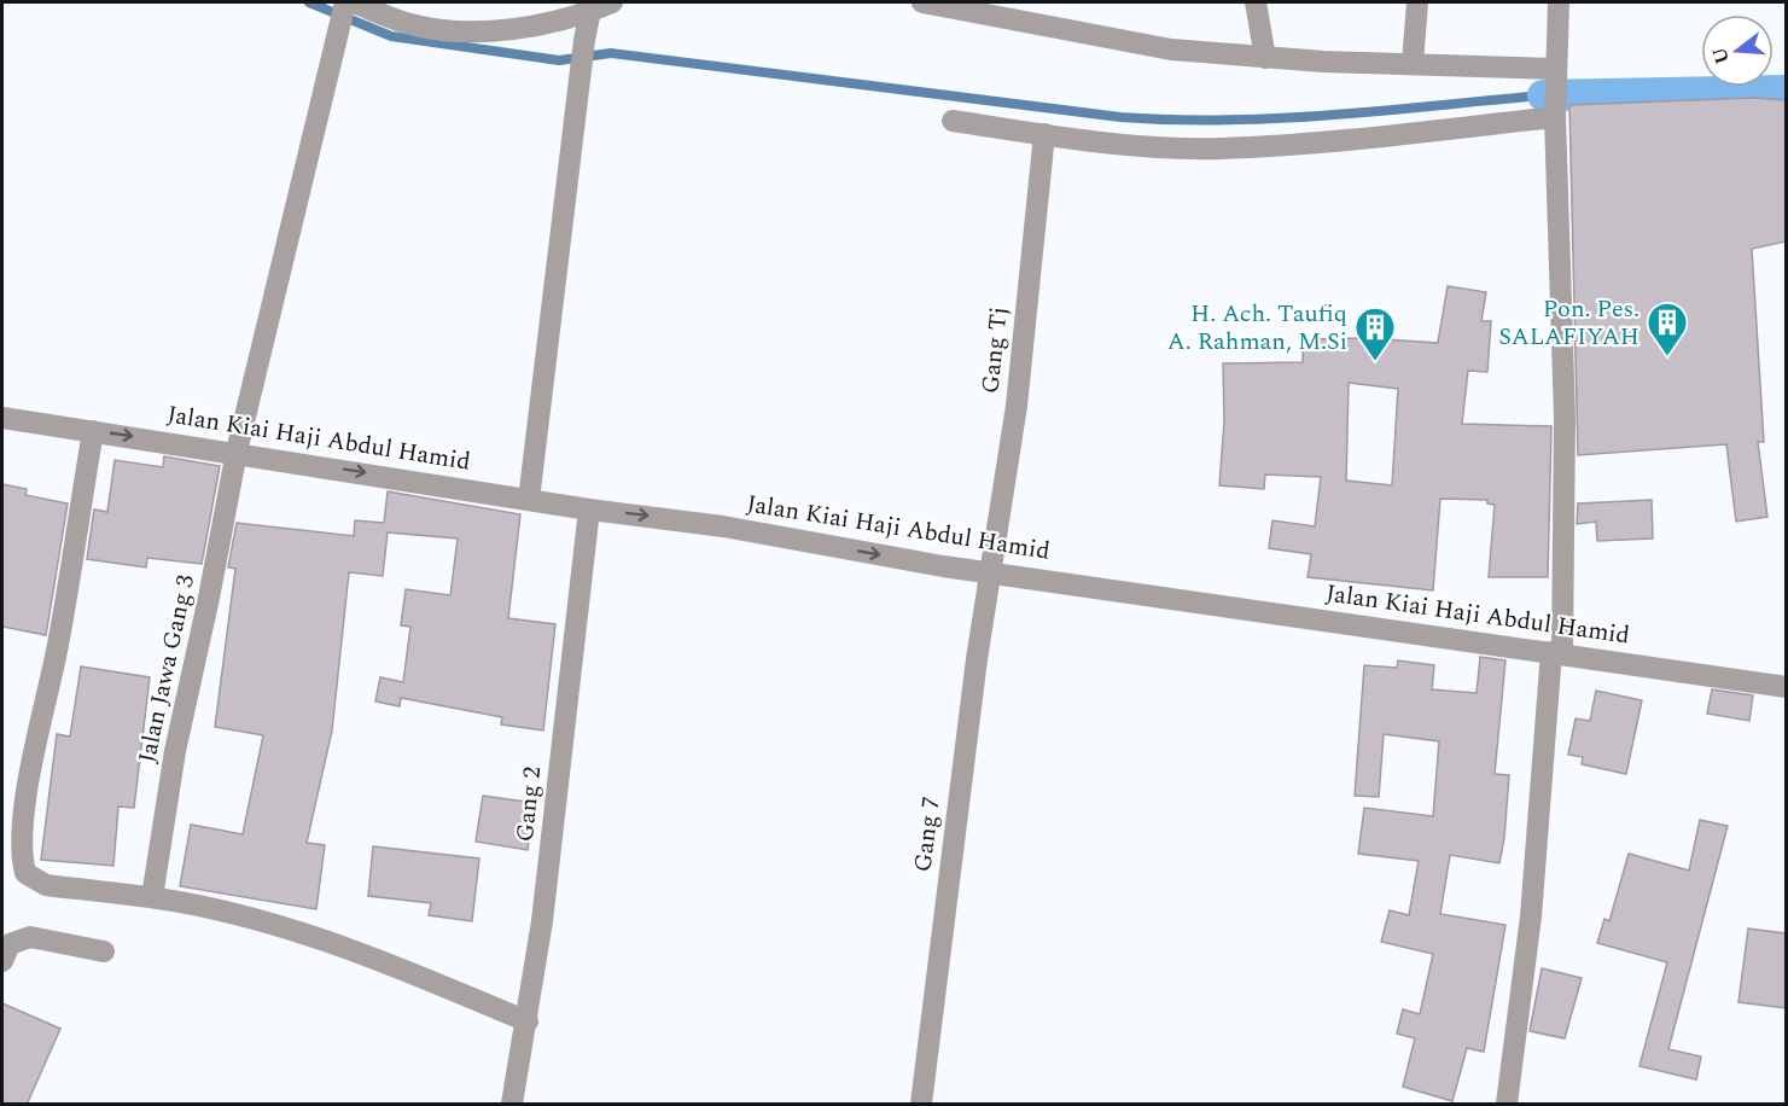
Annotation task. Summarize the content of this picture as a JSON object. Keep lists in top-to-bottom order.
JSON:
{
  "streets": {
    "street": [
      "Gang Tj",
      "Jalan Kiai Haji Abdul Hamid",
      "Jalan Jawa Gang 3",
      "Gang 2",
      "Gang 7"
    ]
  },
  "crossings": [
    ["Gang Tj", "Jalan Kiai Haji Abdul Hamid"],
    ["Gang Tj", "Gang 7"],
    ["Jalan Kiai Haji Abdul Hamid", "Jalan Jawa Gang 3"],
    ["Jalan Kiai Haji Abdul Hamid", "Gang 2"],
    ["Jalan Kiai Haji Abdul Hamid", "Gang 7"]
  ],
  "one_way": ["Jalan Kiai Haji Abdul Hamid"],
  "places": {
    "building": ["Pon. Pes. SALAFIYAH", "H. Ach. Taufiq A. Rahman, M.Si"]
  },
  "north": "left"
}
